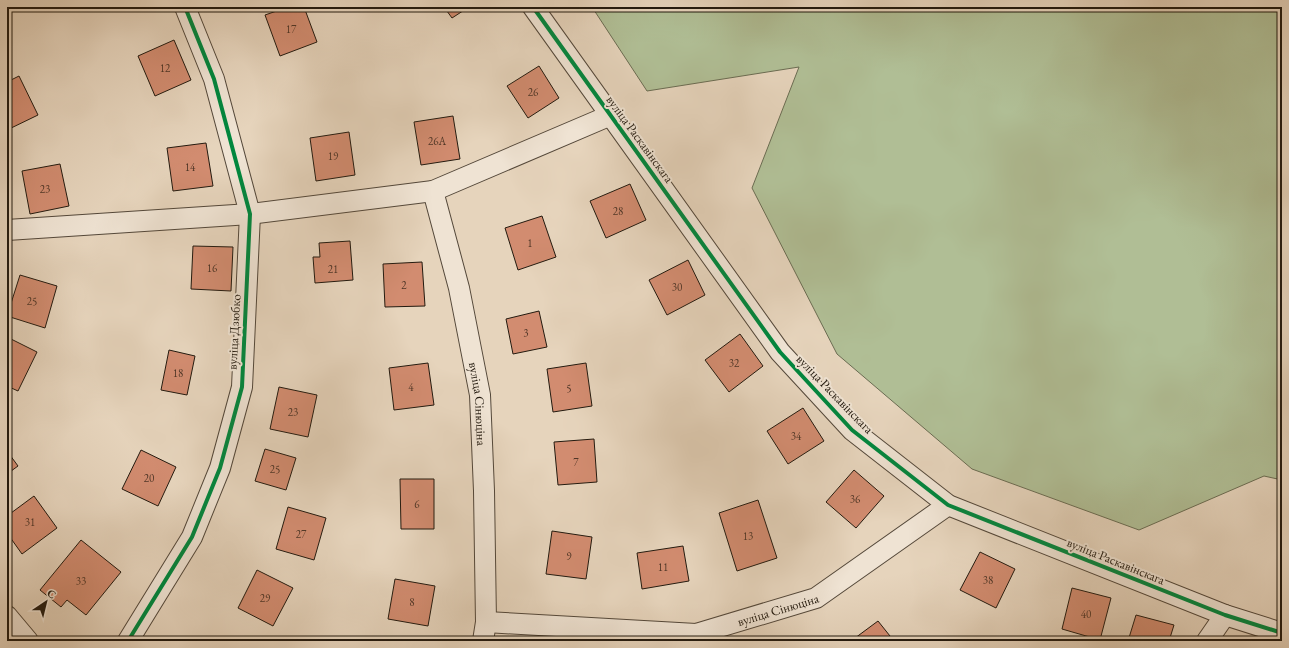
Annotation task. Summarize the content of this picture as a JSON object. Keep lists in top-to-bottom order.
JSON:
{
  "streets": {
    "street": ["вуліца Раскавінскага", "вуліца Дзюбко", "вуліца Сінюціна"]
  },
  "crossings": [
    ["вуліца Раскавінскага", "вуліца Сінюціна"]
  ],
  "house_numbers": [
    "17",
    "12",
    "26",
    "26А",
    "19",
    "14",
    "23",
    "28",
    "1",
    "16",
    "21",
    "2",
    "30",
    "25",
    "3",
    "32",
    "18",
    "4",
    "5",
    "23",
    "34",
    "7",
    "25",
    "20",
    "36",
    "6",
    "31",
    "27",
    "13",
    "9",
    "11",
    "38",
    "33",
    "29",
    "8",
    "40"
  ],
  "north": "top right"
}
